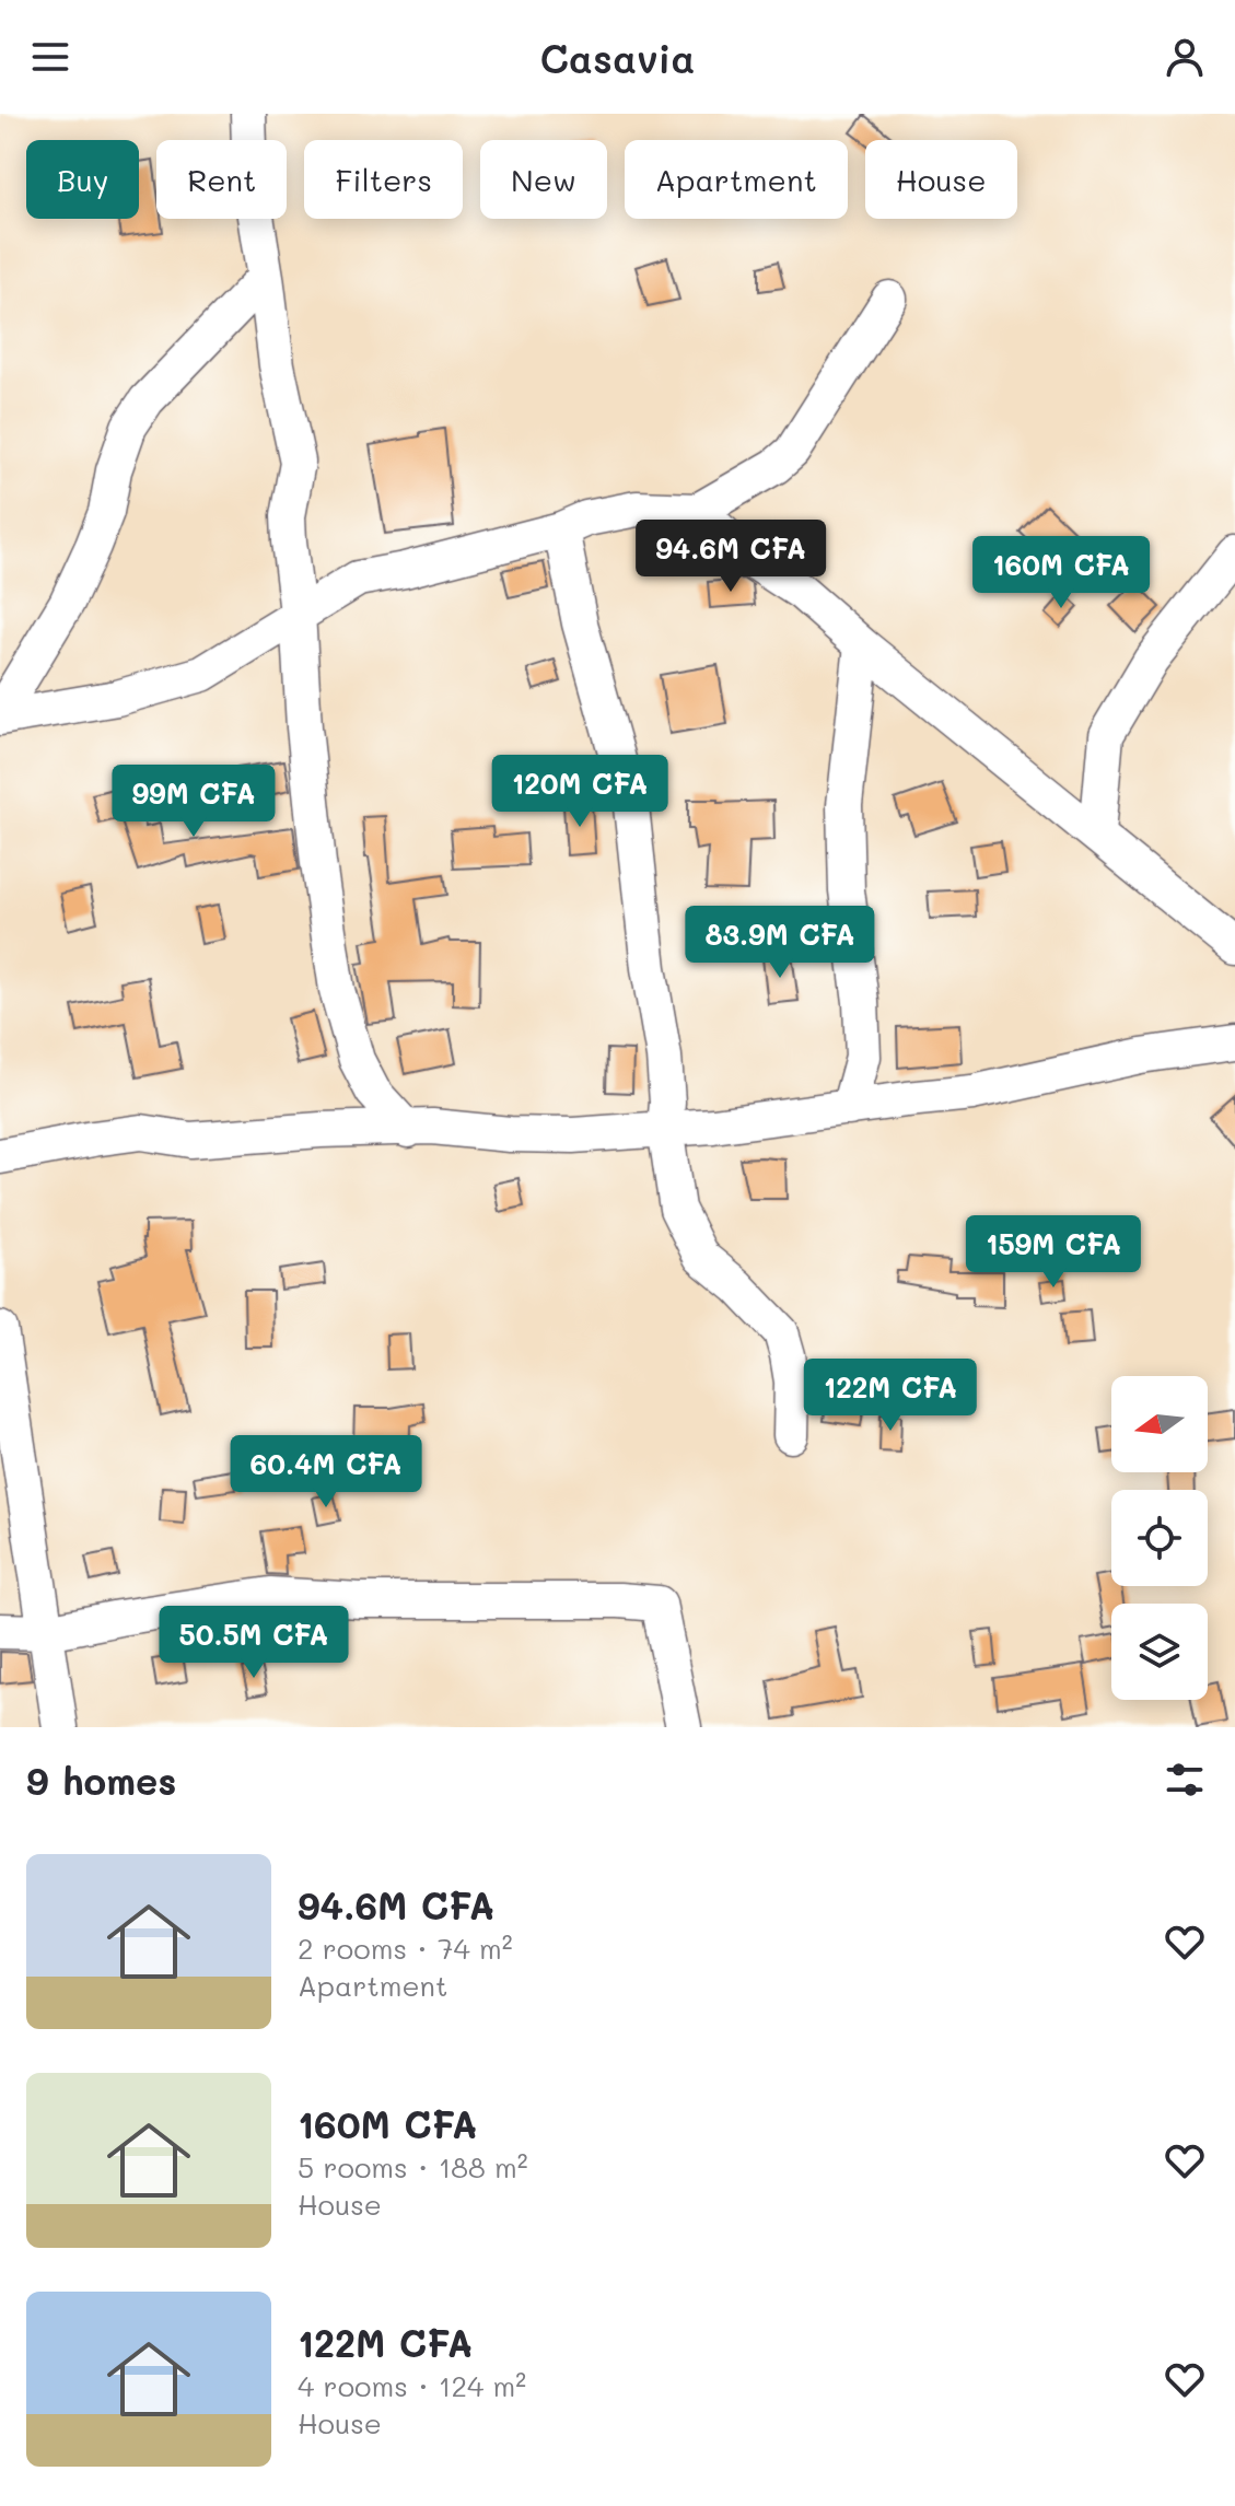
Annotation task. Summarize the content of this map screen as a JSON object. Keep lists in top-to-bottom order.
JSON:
{
  "north": "left",
  "page": {
    "header": "Casavia",
    "chip": [
      "Buy",
      "Rent",
      "Filters",
      "New",
      "Apartment",
      "House"
    ],
    "price": [
      "94.6M CFA",
      "160M CFA",
      "120M CFA",
      "99M CFA",
      "83.9M CFA",
      "159M CFA",
      "122M CFA",
      "60.4M CFA",
      "50.5M CFA"
    ],
    "heading": "9 homes",
    "list": [
      {
        "name": "94.6M CFA",
        "note": "2 rooms · 74 m² · Apartment"
      },
      {
        "name": "160M CFA",
        "note": "5 rooms · 188 m² · House"
      },
      {
        "name": "122M CFA",
        "note": "4 rooms · 124 m² · House"
      }
    ]
  }
}
